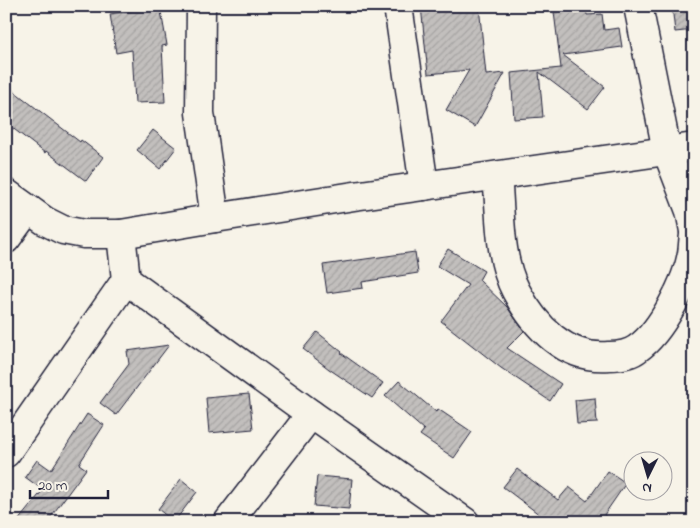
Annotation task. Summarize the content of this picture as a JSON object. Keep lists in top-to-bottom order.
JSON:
{
  "scale_bar": "20 m",
  "north": "bottom"
}
